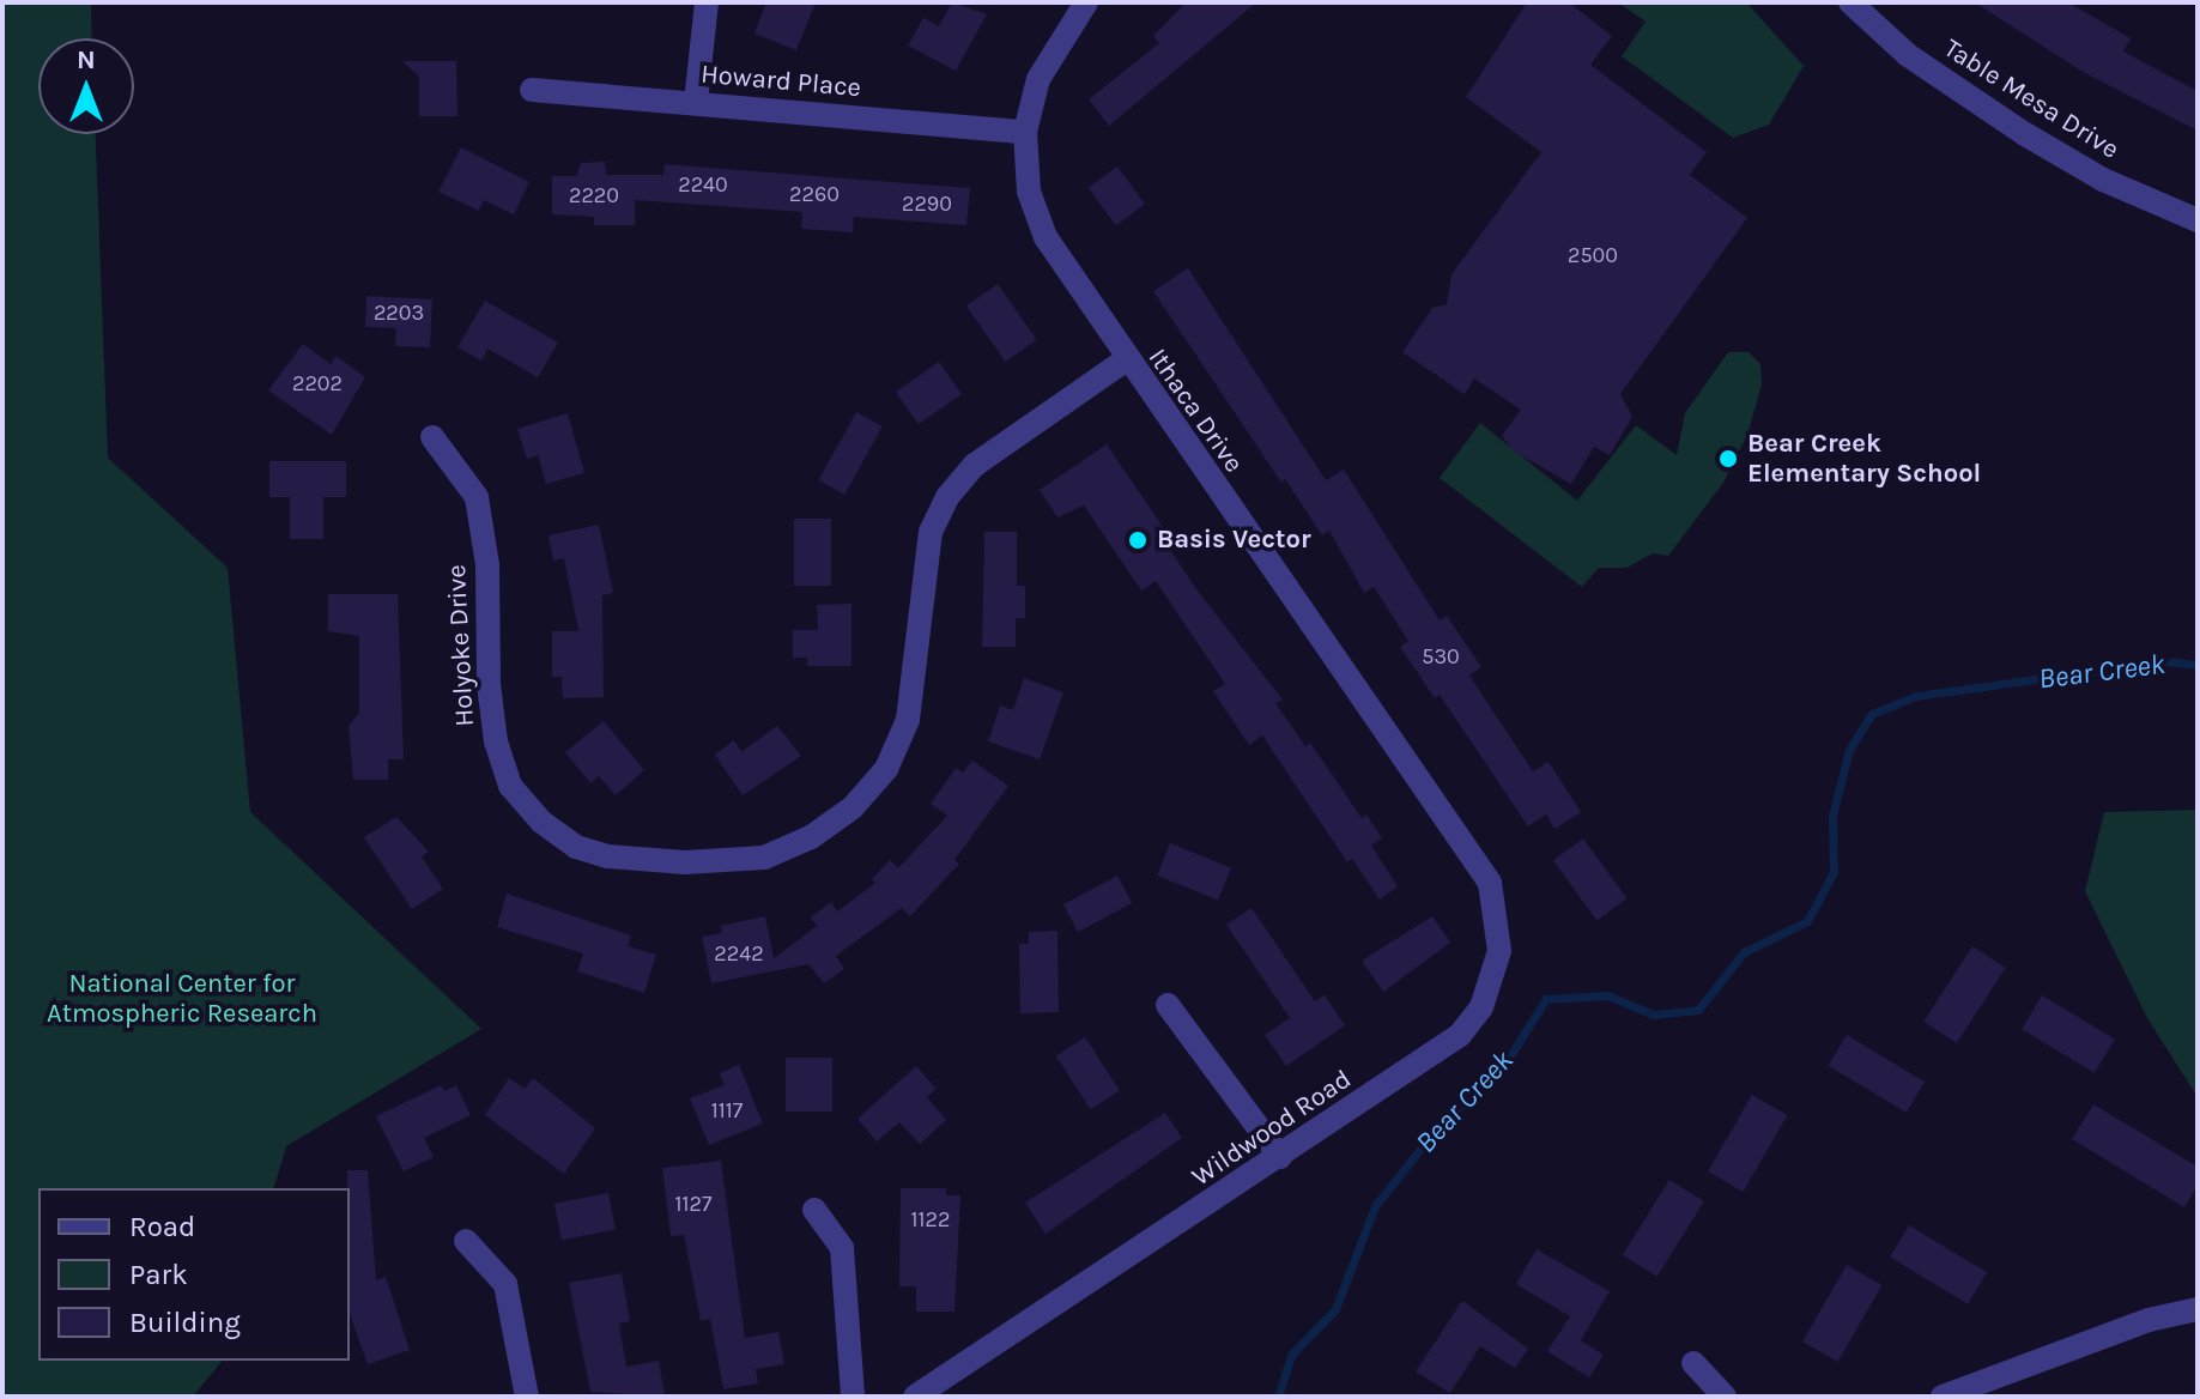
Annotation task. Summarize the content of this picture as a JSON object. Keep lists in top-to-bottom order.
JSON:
{
  "streets": {
    "street": [
      "Howard Place",
      "Table Mesa Drive",
      "Ithaca Drive",
      "Holyoke Drive",
      "Wildwood Road"
    ]
  },
  "crossings": [
    ["Howard Place", "Ithaca Drive"],
    ["Ithaca Drive", "Holyoke Drive"],
    ["Ithaca Drive", "Wildwood Road"]
  ],
  "water": ["Bear Creek"],
  "parks": ["National Center for Atmospheric Research"],
  "places": ["Bear Creek Elementary School", "Basis Vector"],
  "house_numbers": [
    "2240",
    "2260",
    "2220",
    "2290",
    "2500",
    "2203",
    "2202",
    "530",
    "2242",
    "1117",
    "1127",
    "1122"
  ],
  "legend": ["Road", "Park", "Building"],
  "north": "top"
}
